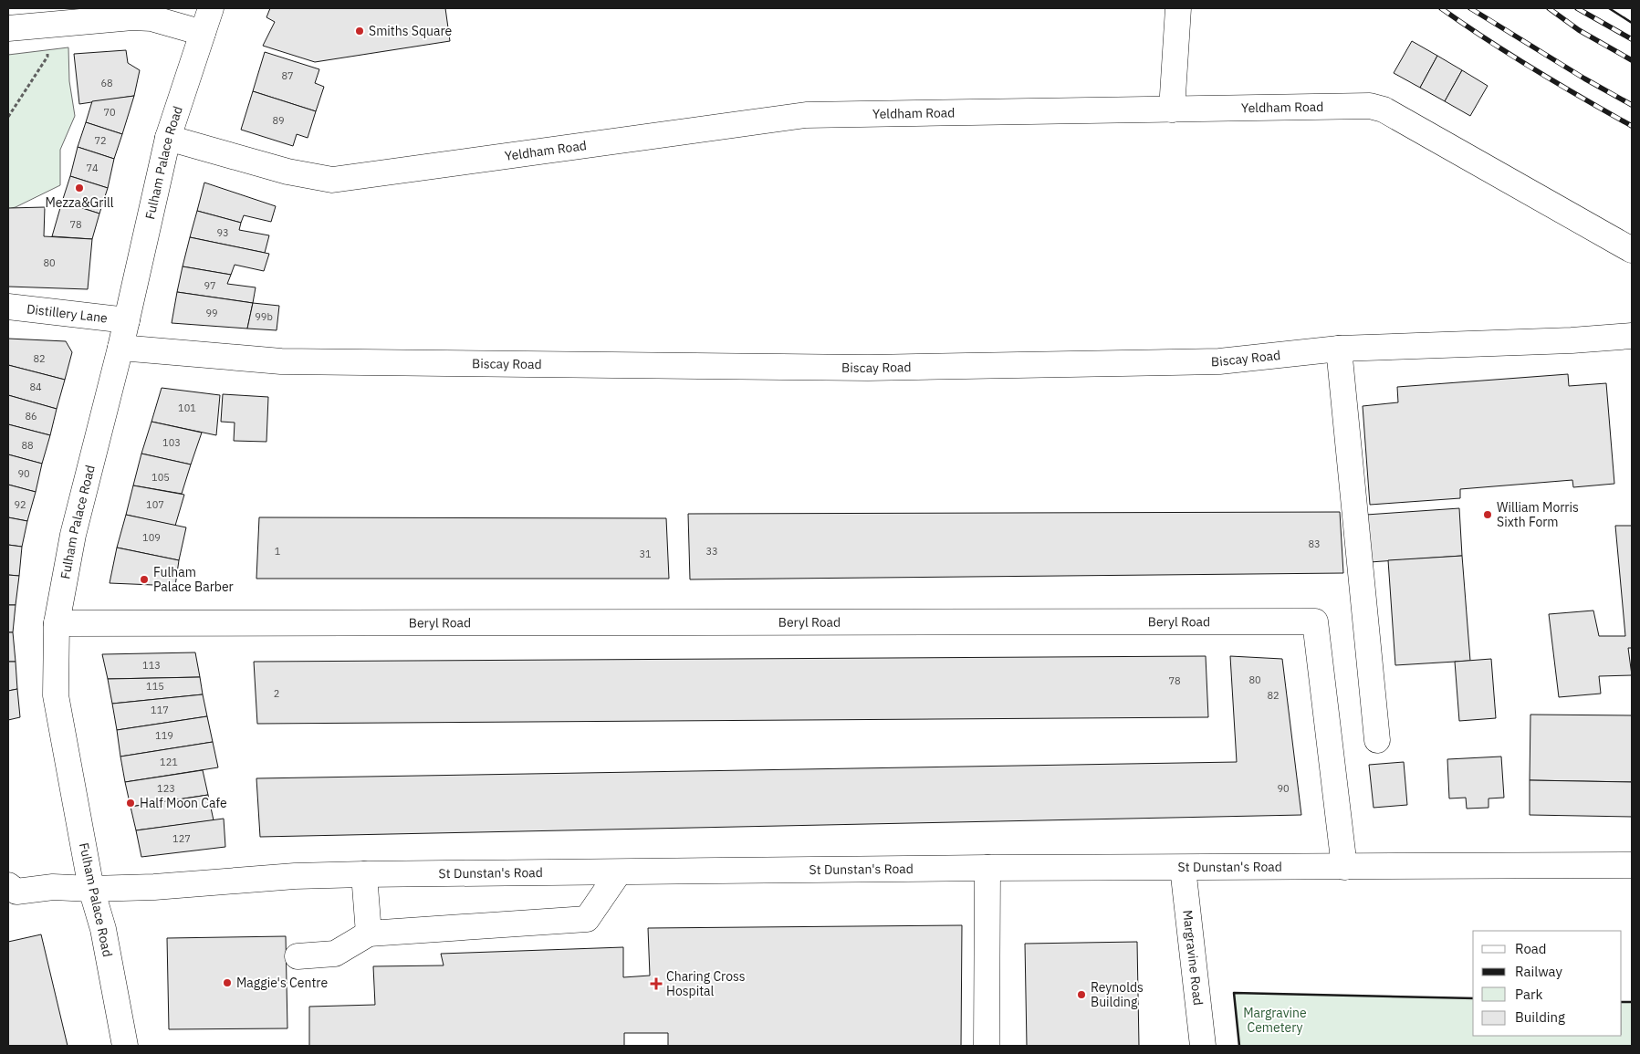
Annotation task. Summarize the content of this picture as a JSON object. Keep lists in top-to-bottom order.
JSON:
{
  "streets": {
    "street": [
      "Yeldham Road",
      "Fulham Palace Road",
      "Distillery Lane",
      "Biscay Road",
      "Beryl Road",
      "St Dunstan's Road",
      "Margravine Road"
    ]
  },
  "crossings": [
    ["Yeldham Road", "Fulham Palace Road"],
    ["Fulham Palace Road", "Distillery Lane"],
    ["Fulham Palace Road", "Biscay Road"],
    ["Fulham Palace Road", "Beryl Road"],
    ["Fulham Palace Road", "St Dunstan's Road"],
    ["Beryl Road", "St Dunstan's Road"],
    ["St Dunstan's Road", "Margravine Road"]
  ],
  "parks": ["Margravine Cemetery"],
  "places": {
    "other": [
      "Smiths Square",
      "Mezza&Grill",
      "William Morris Sixth Form",
      "Fulham Palace Barber",
      "Half Moon Cafe",
      "Maggie's Centre",
      "Reynolds Building"
    ],
    "health": ["Charing Cross Hospital"]
  },
  "house_numbers": [
    "87",
    "68",
    "70",
    "89",
    "72",
    "74",
    "78",
    "93",
    "80",
    "97",
    "99",
    "99b",
    "82",
    "84",
    "101",
    "86",
    "103",
    "88",
    "90",
    "105",
    "92",
    "107",
    "109",
    "83",
    "1",
    "33",
    "31",
    "113",
    "80",
    "78",
    "115",
    "2",
    "82",
    "117",
    "119",
    "121",
    "123",
    "90",
    "127"
  ],
  "legend": [
    "Road",
    "Railway",
    "Park",
    "Building"
  ]
}
